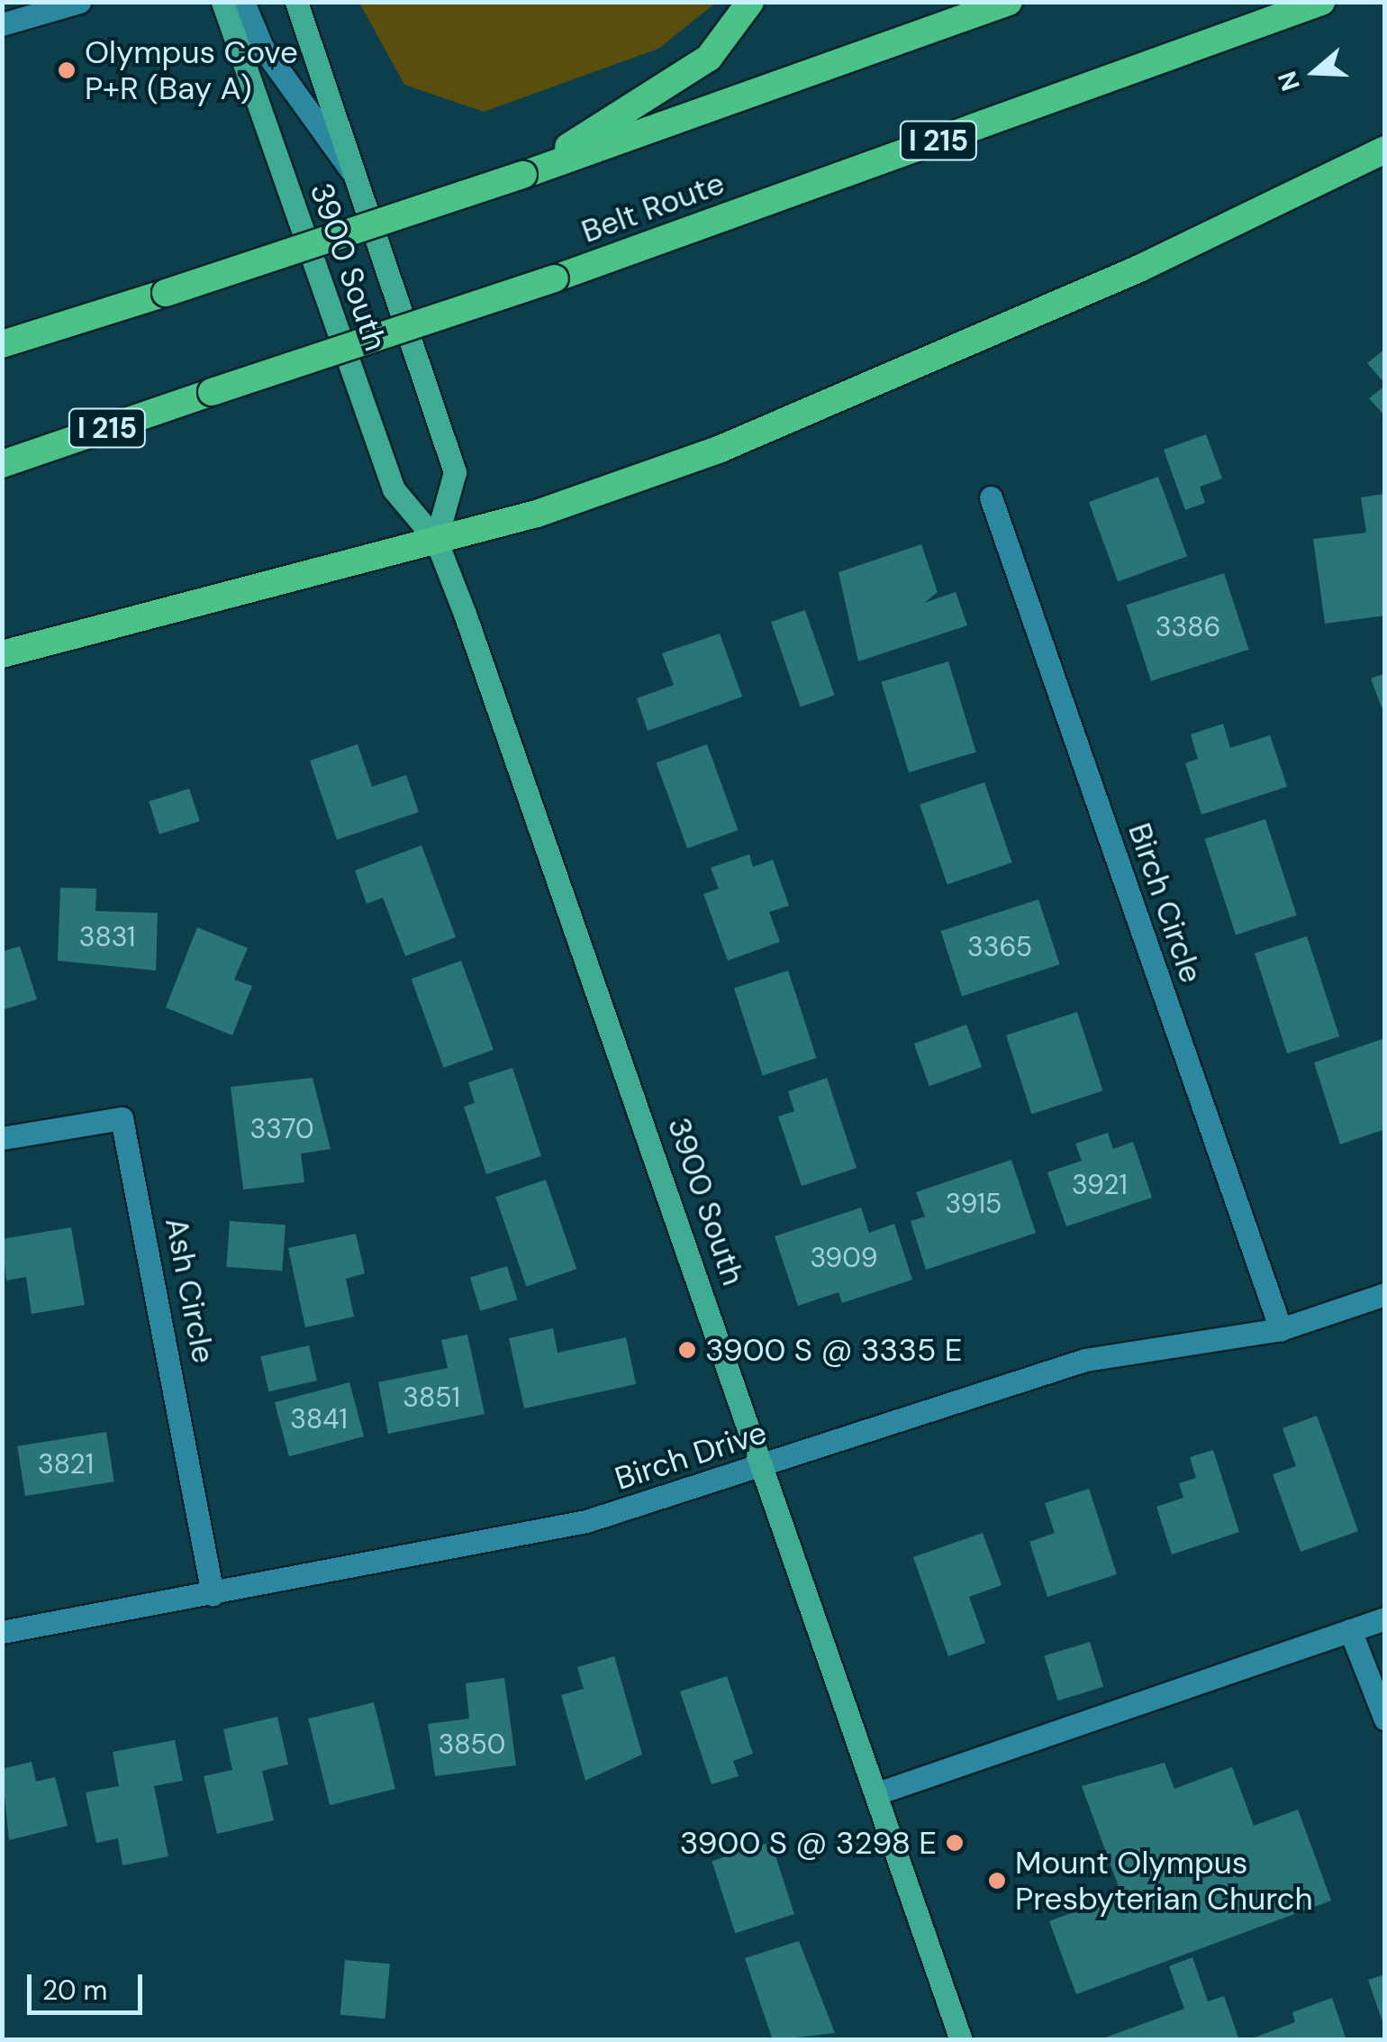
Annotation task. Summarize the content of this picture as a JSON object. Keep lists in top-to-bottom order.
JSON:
{
  "streets": {
    "highway": ["I 215", "Belt Route"],
    "main road": ["3900 South"],
    "street": ["Birch Circle", "Ash Circle", "Birch Drive"]
  },
  "crossings": [
    ["3900 South", "Birch Drive"],
    ["Birch Circle", "Birch Drive"],
    ["Ash Circle", "Birch Drive"]
  ],
  "places": [
    "Olympus Cove P+R (Bay A)",
    "3900 S @ 3335 E",
    "3900 S @ 3298 E",
    "Mount Olympus Presbyterian Church"
  ],
  "house_numbers": [
    "3386",
    "3831",
    "3365",
    "3370",
    "3921",
    "3915",
    "3909",
    "3851",
    "3841",
    "3821",
    "3850"
  ],
  "scale_bar": "20 m",
  "north": "left"
}
